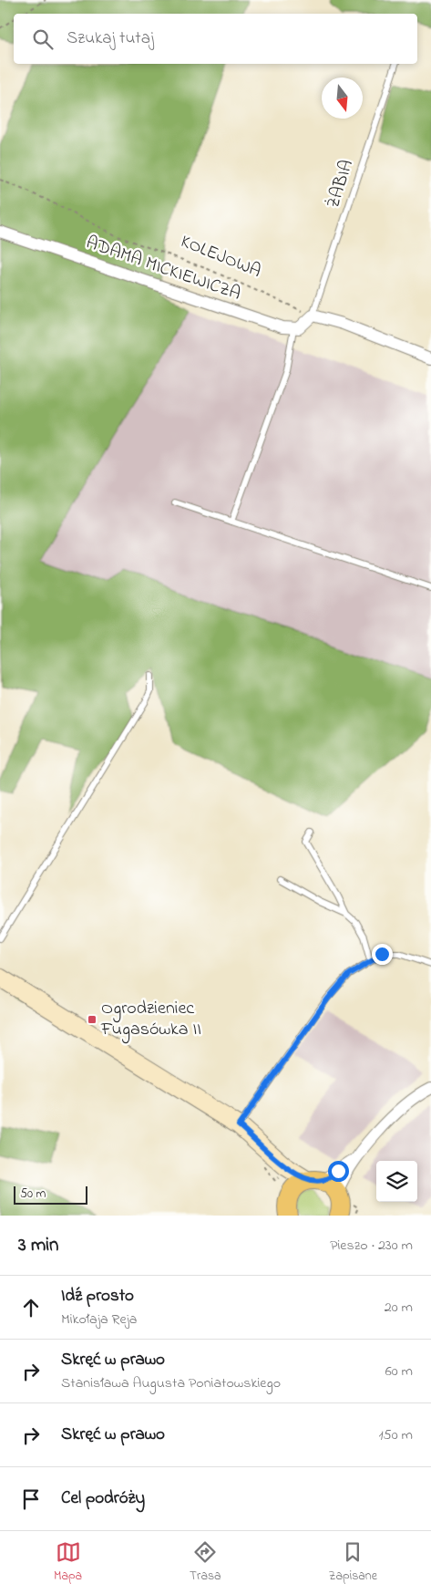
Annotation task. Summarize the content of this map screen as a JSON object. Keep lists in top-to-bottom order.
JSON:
{
  "streets": {
    "street": ["ADAMA MICKIEWICZA"],
    "lane": ["ŻABIA"],
    "path": ["KOLEJOWA"]
  },
  "crossings": [
    ["ŻABIA", "KOLEJOWA"]
  ],
  "places": {
    "transit": ["Ogrodzieniec Fugasówka II"]
  },
  "scale_bar": "50 m",
  "north": "bottom",
  "page": {
    "search": "Szukaj tutaj",
    "scale": "50 m",
    "heading": ["3 min", "Pieszo · 230 m"],
    "list": [
      ["Idź prosto", "Mikołaja Reja", "20 m"],
      ["Skręć w prawo", "Stanisława Augusta Poniatowskiego", "60 m"],
      ["Skręć w prawo", "150 m"],
      "Cel podróży"
    ],
    "nav": ["Mapa", "Trasa", "Zapisane"]
  }
}
